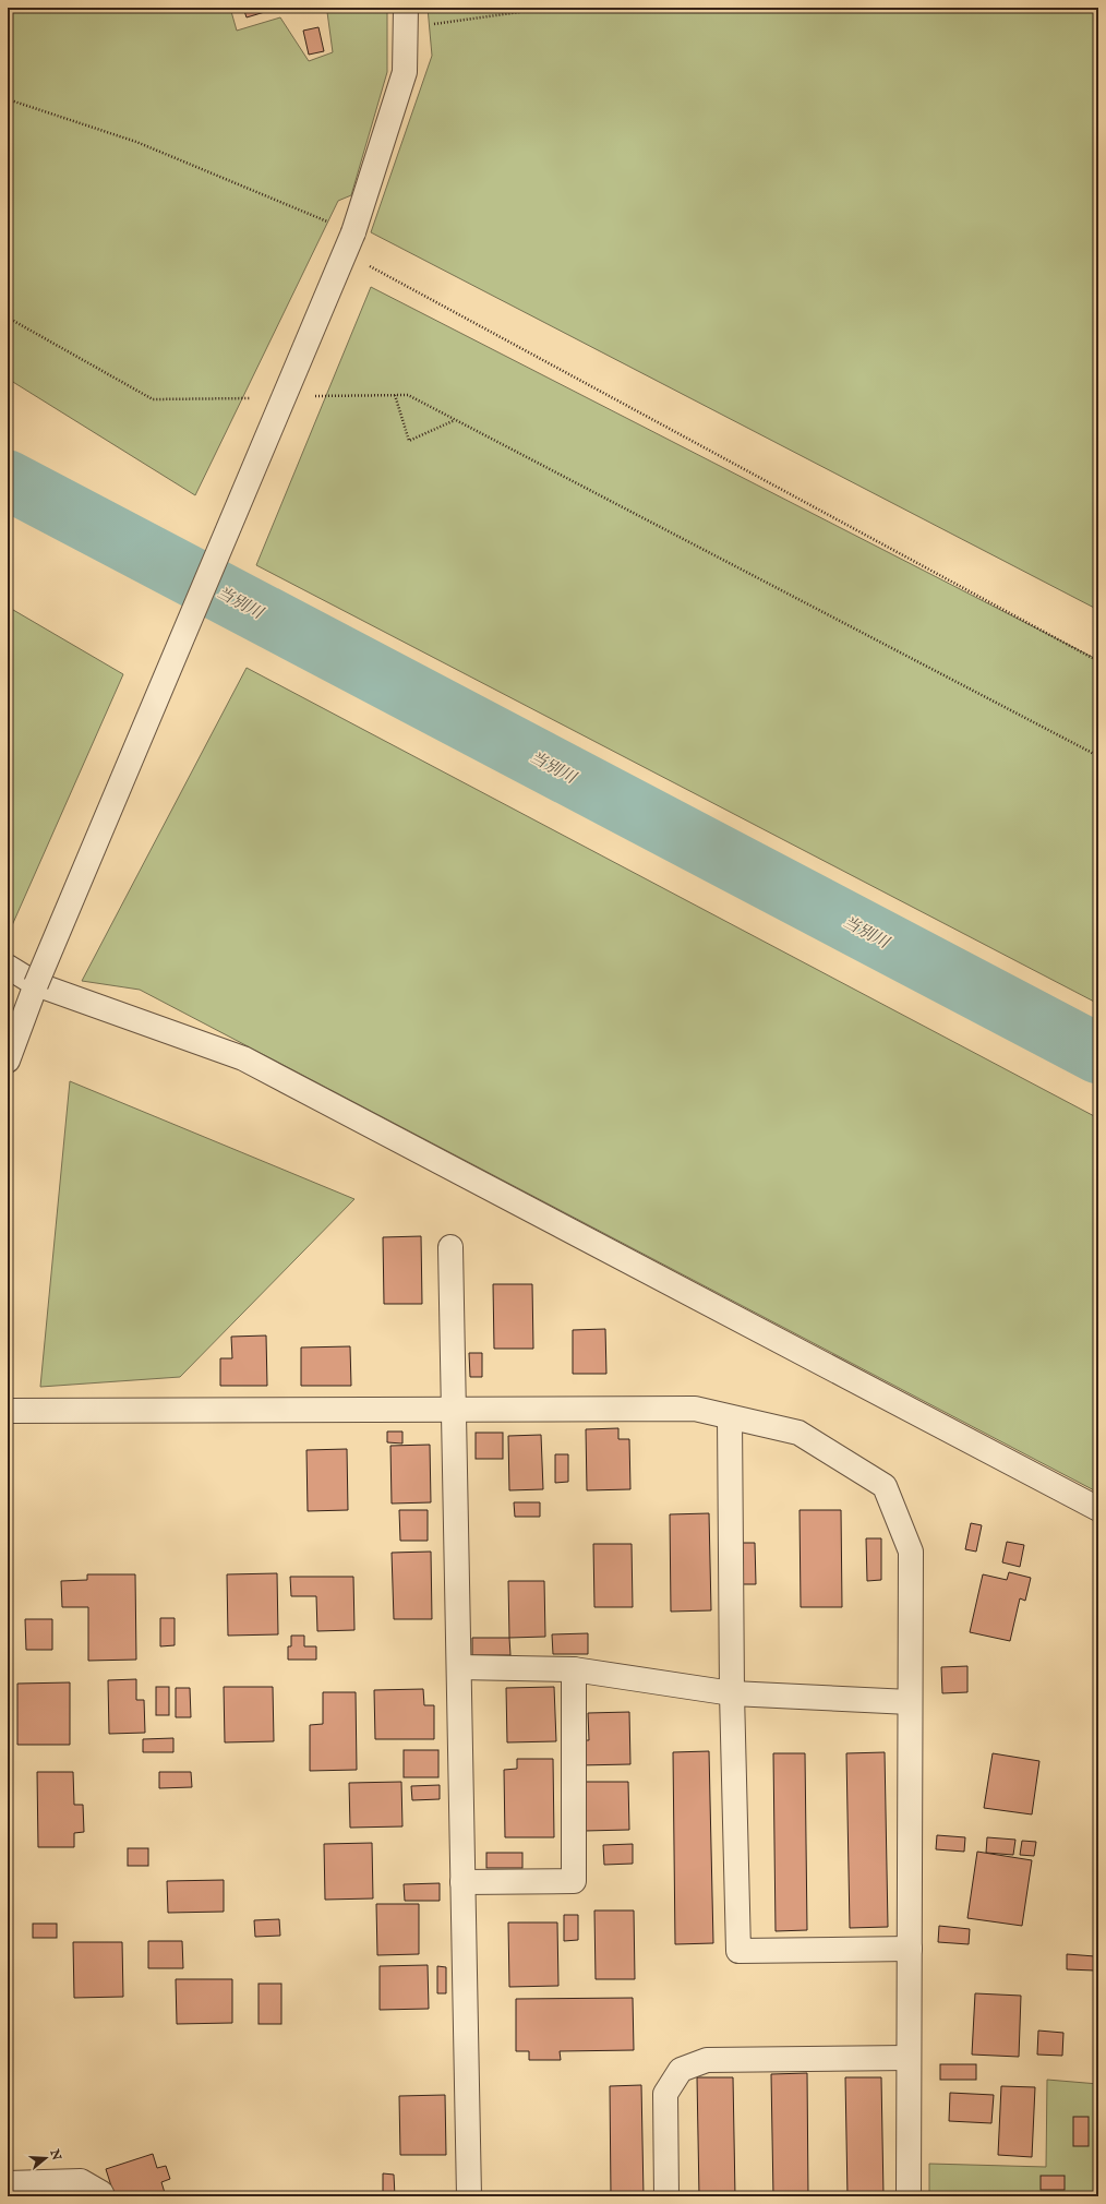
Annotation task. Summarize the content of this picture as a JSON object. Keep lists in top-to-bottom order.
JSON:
{
  "water": ["当別川"],
  "north": "right"
}
